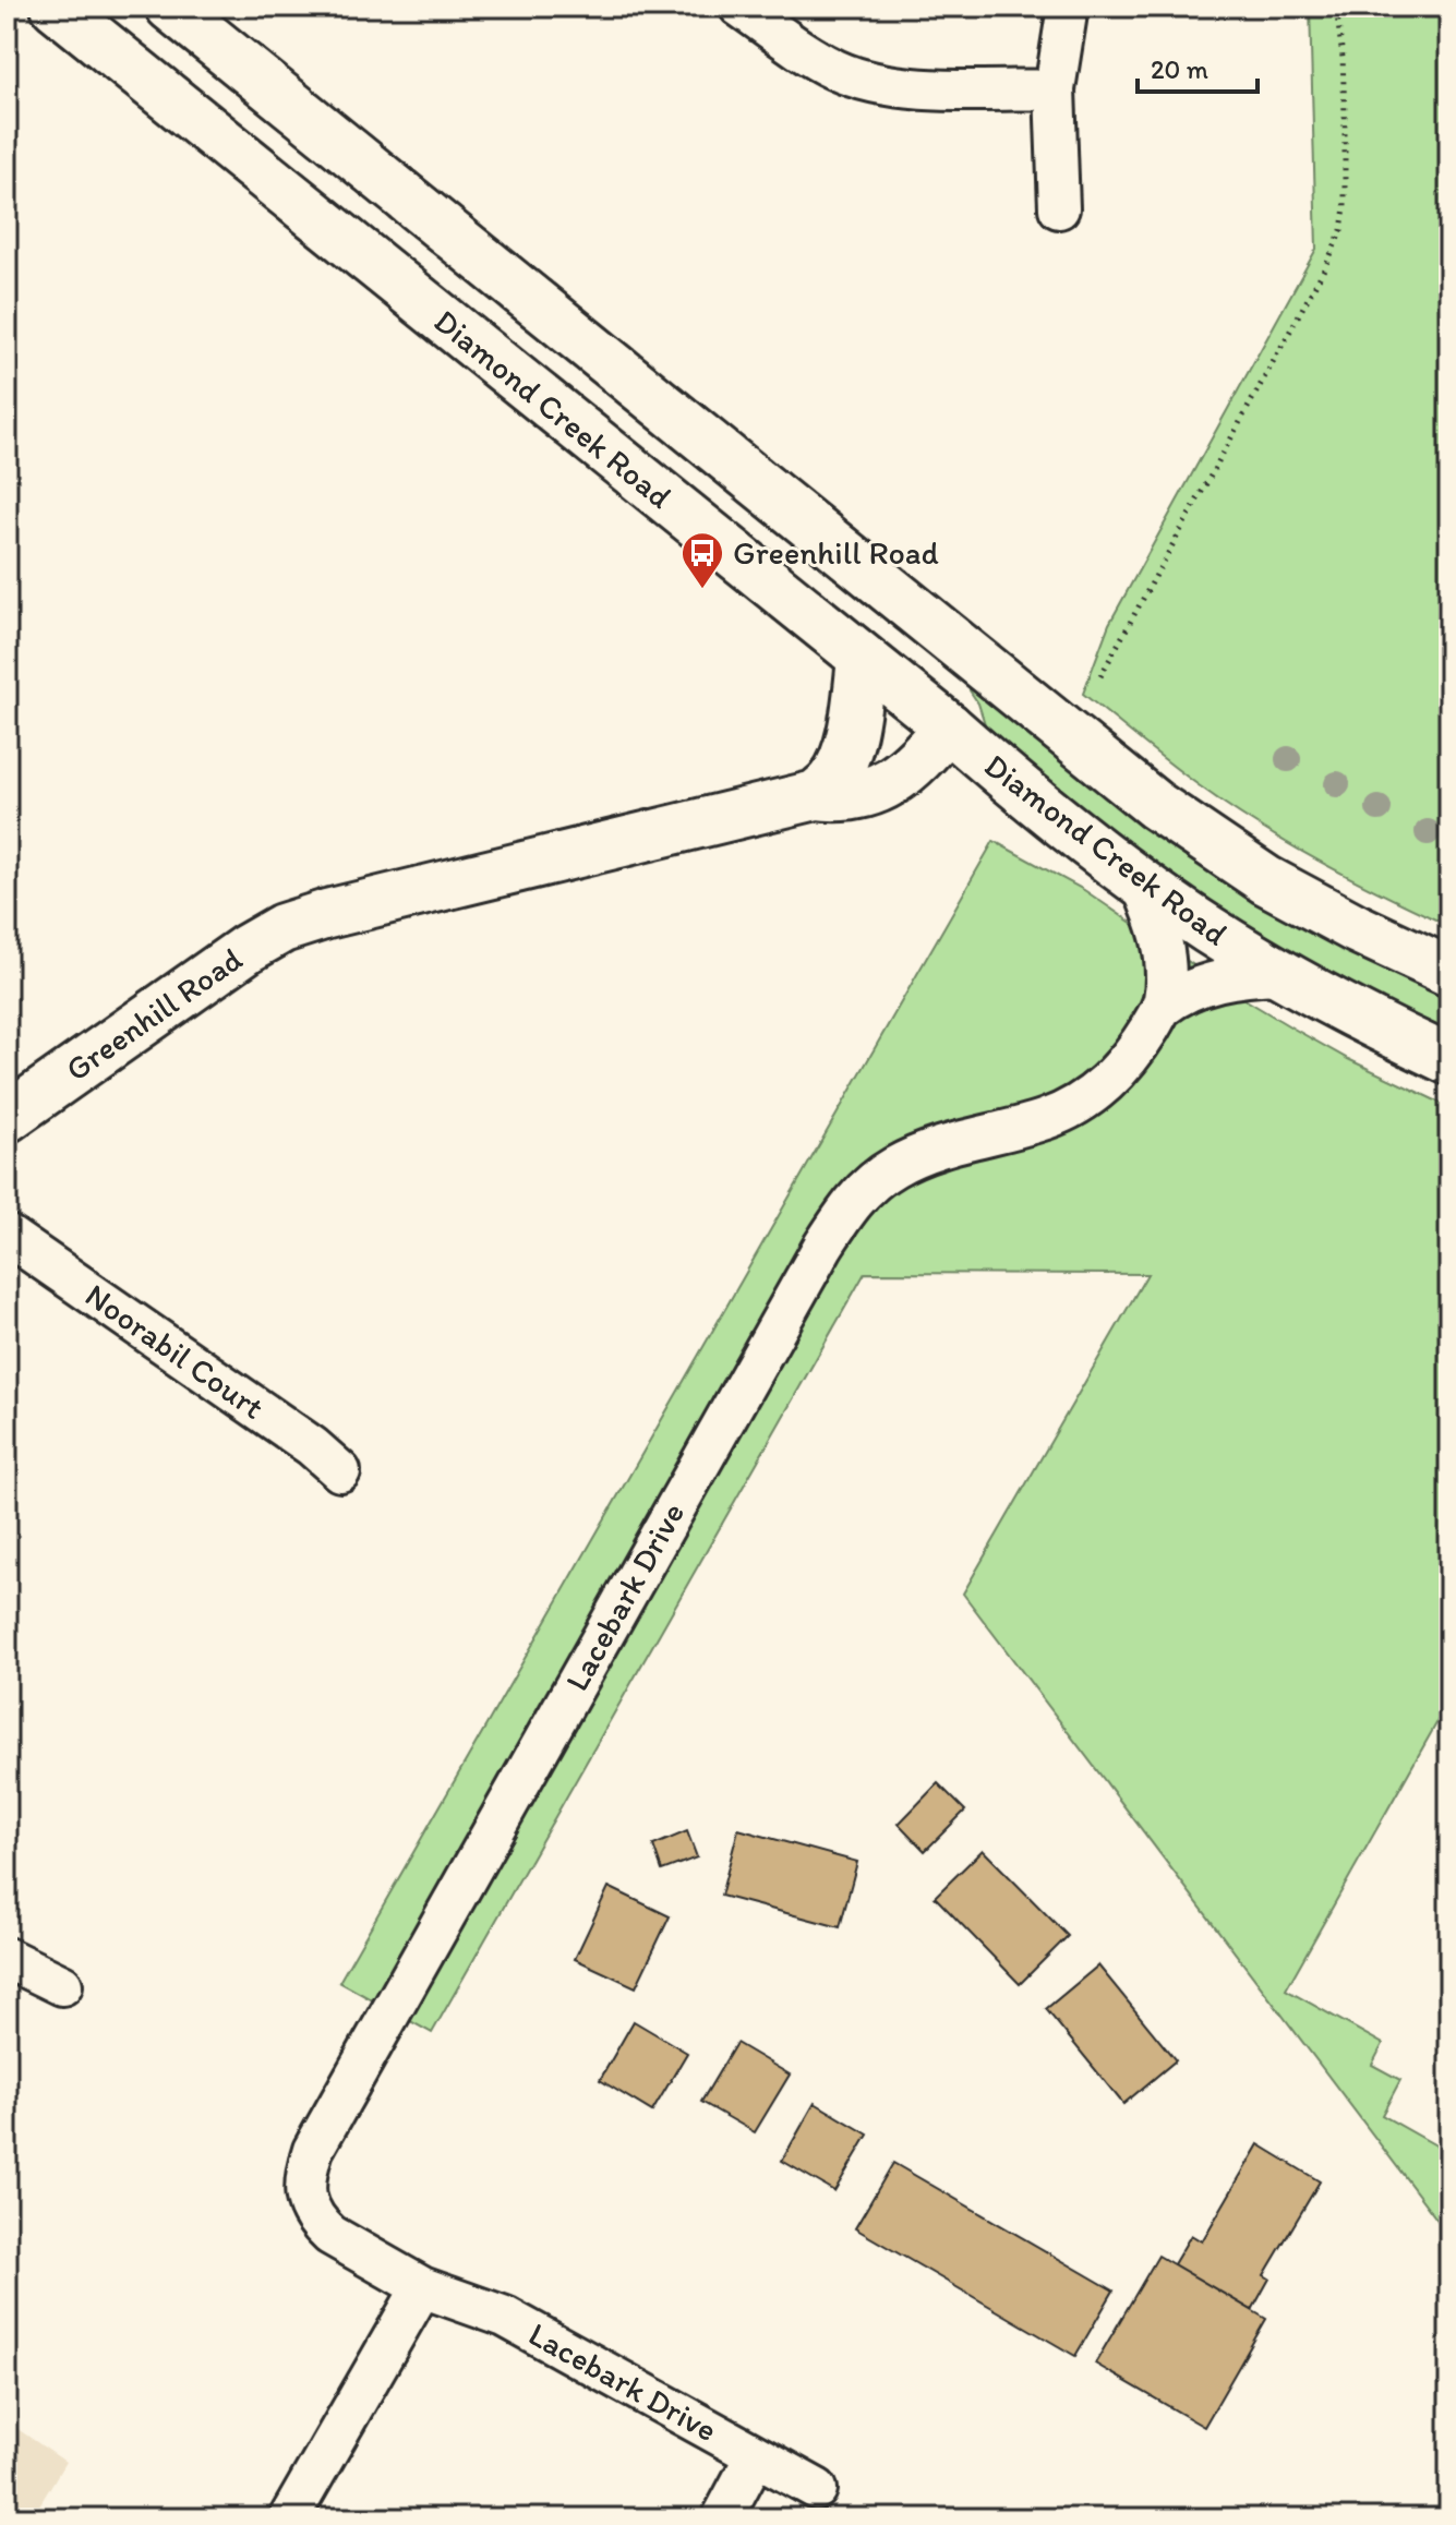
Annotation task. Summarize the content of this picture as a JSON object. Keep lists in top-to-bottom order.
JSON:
{
  "streets": {
    "main road": ["Diamond Creek Road", "Greenhill Road"],
    "street": ["Noorabil Court", "Lacebark Drive"]
  },
  "crossings": [
    ["Diamond Creek Road", "Greenhill Road"],
    ["Diamond Creek Road", "Lacebark Drive"]
  ],
  "places": {
    "bus stop": ["Greenhill Road"]
  },
  "scale_bar": "20 m"
}
